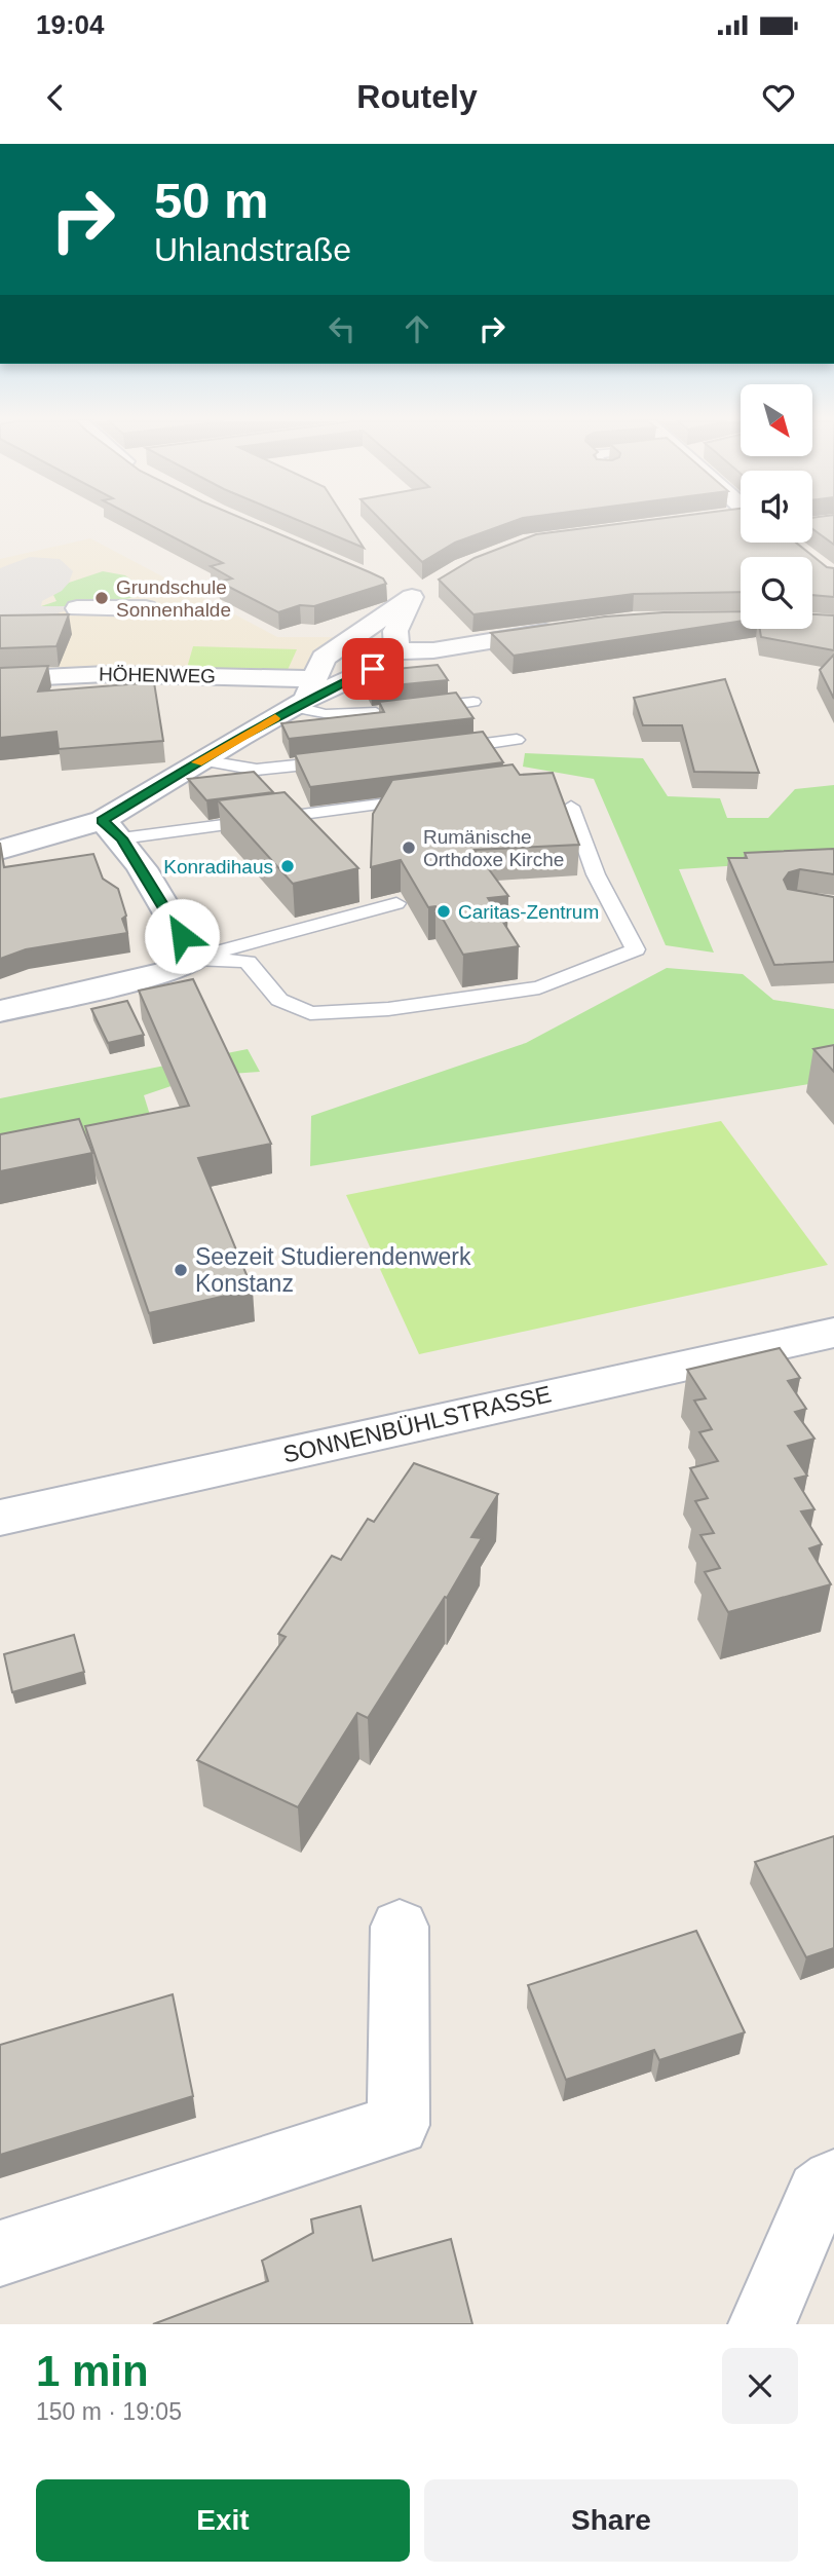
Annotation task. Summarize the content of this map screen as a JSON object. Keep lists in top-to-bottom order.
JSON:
{
  "streets": {
    "street": ["HÖHENWEG", "SONNENBÜHLSTRASSE"]
  },
  "places": [
    "Grundschule Sonnenhalde",
    "Rumänische Orthdoxe Kirche",
    "Konradihaus",
    "Caritas-Zentrum",
    "Seezeit Studierendenwerk Konstanz"
  ],
  "north": "bottom right",
  "page": {
    "status": "19:04",
    "header": "Routely",
    "turn": ["50 m", "Uhlandstraße"],
    "heading": ["1 min", "150 m · 19:05"],
    "buttons": ["Exit", "Share"]
  }
}
